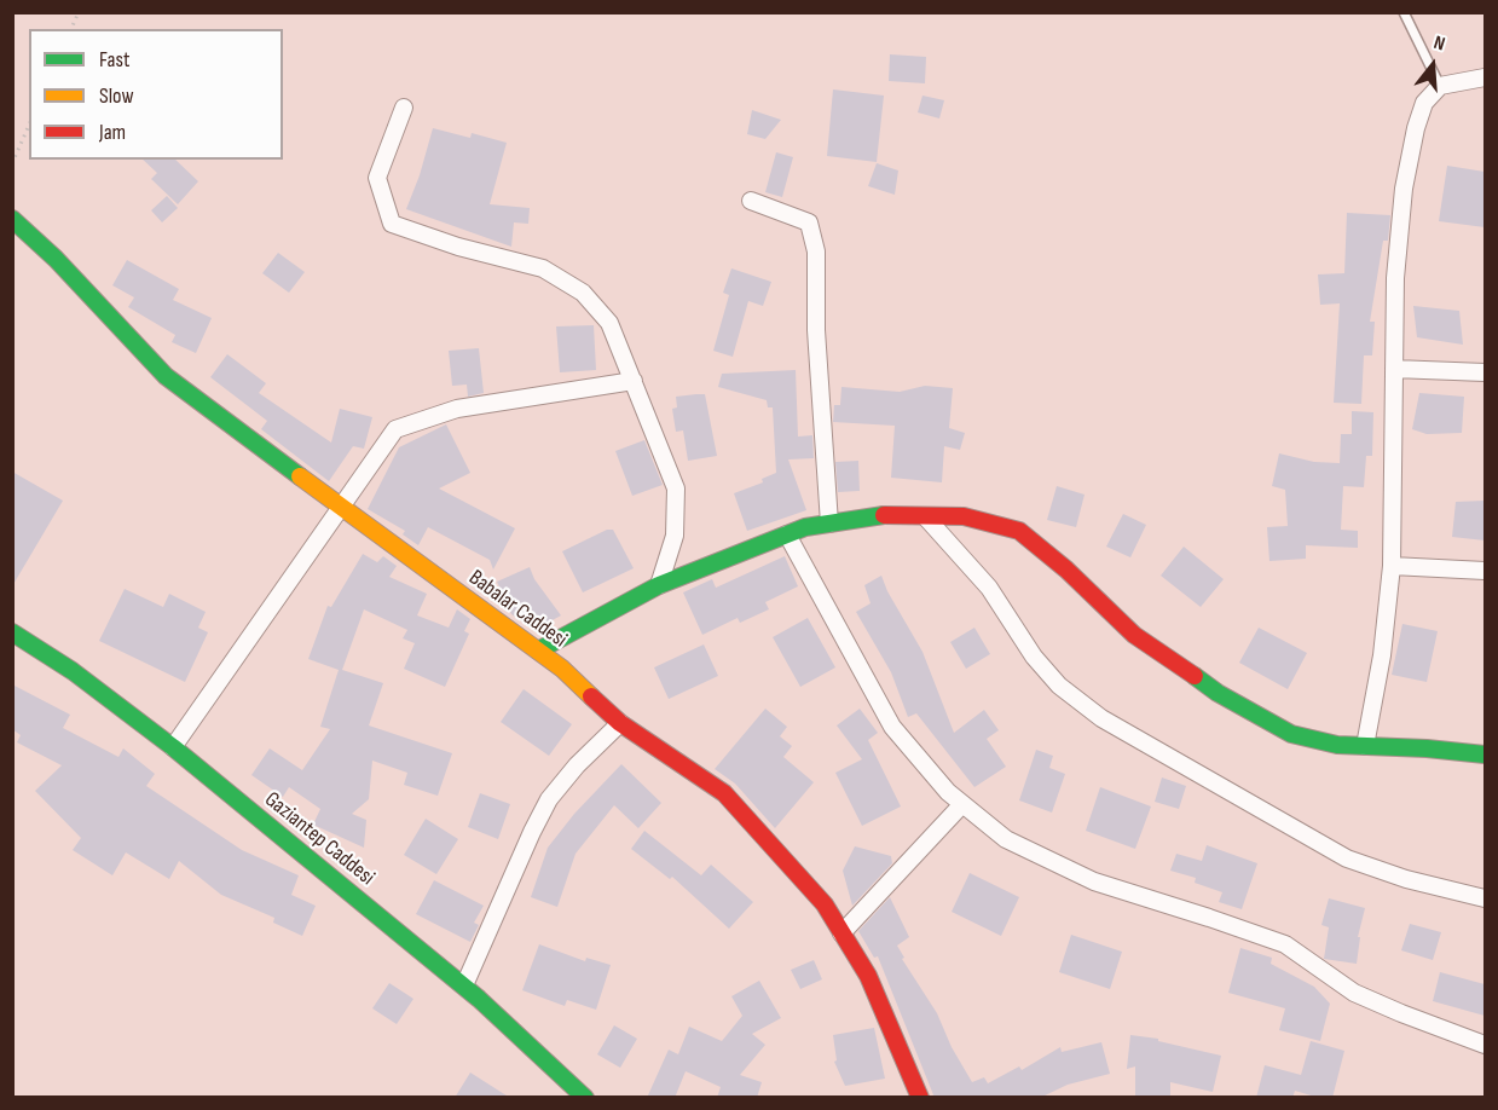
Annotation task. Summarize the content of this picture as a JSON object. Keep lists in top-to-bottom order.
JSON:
{
  "streets": {
    "street": ["Babalar Caddesi", "Gaziantep Caddesi"]
  },
  "legend": ["Fast", "Slow", "Jam"],
  "north": "top"
}
